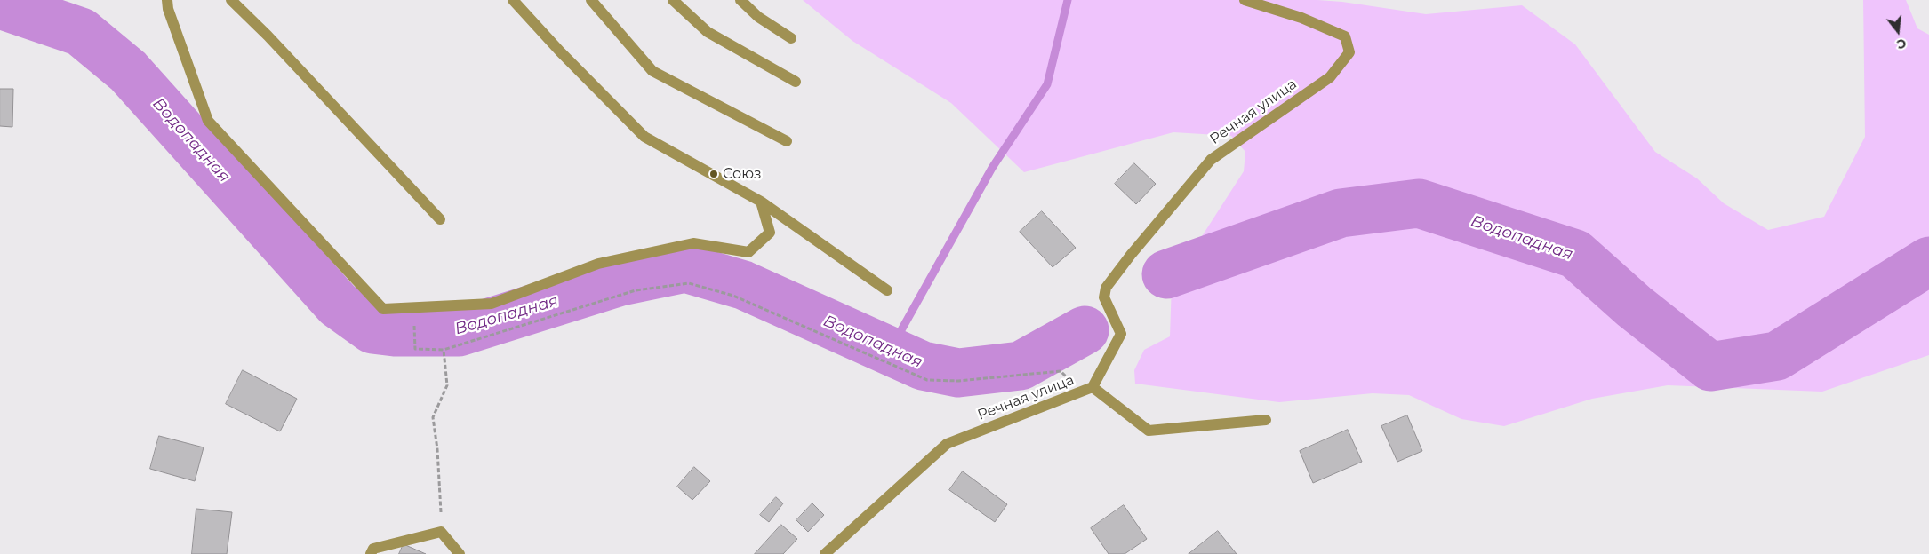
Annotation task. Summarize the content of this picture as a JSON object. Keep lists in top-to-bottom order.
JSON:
{
  "streets": {
    "lane": ["Речная улица"]
  },
  "water": ["Водопадная"],
  "places": ["Союз"],
  "north": "bottom"
}
